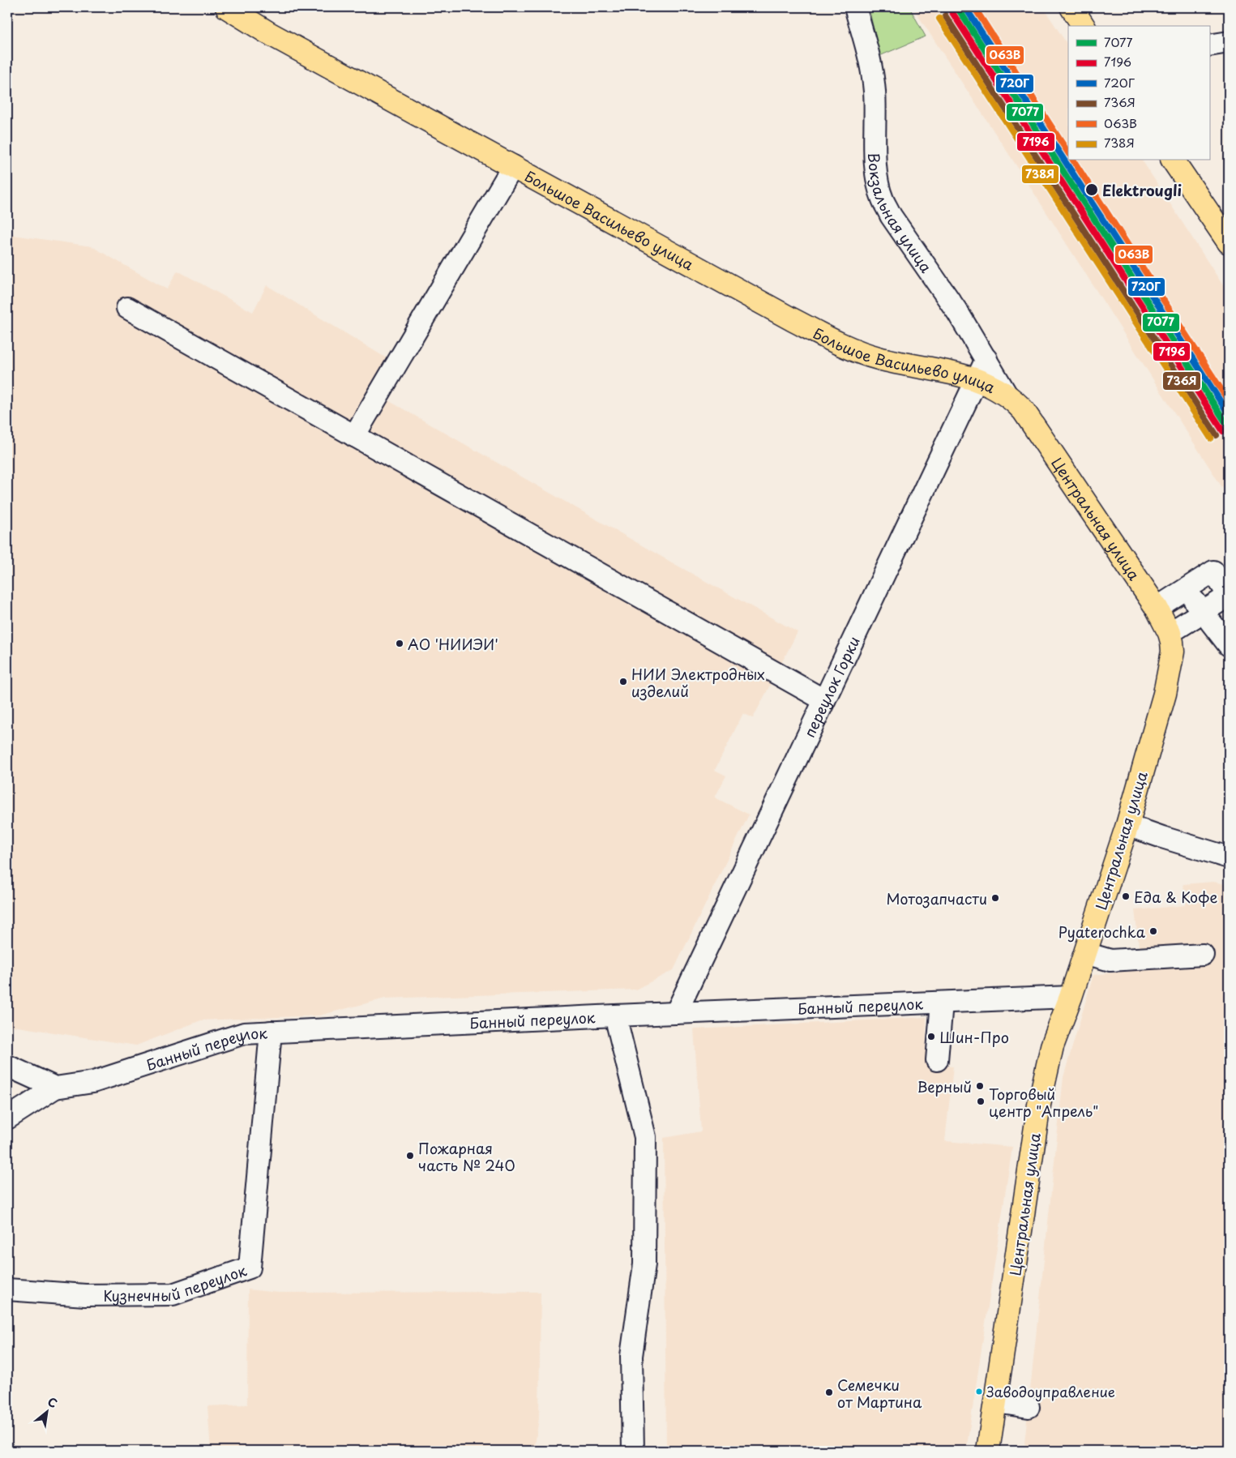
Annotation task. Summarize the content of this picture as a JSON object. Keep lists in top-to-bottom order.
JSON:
{
  "streets": {
    "main road": ["Большое Васильево улица", "Центральная улица"],
    "street": [
      "Вокзальная улица",
      "переулок Горки",
      "Банный переулок",
      "Кузнечный переулок"
    ]
  },
  "crossings": [
    ["Вокзальная улица", "Большое Васильево улица"],
    ["Вокзальная улица", "Центральная улица"],
    ["Вокзальная улица", "переулок Горки"],
    ["Большое Васильево улица", "Центральная улица"],
    ["Большое Васильево улица", "переулок Горки"],
    ["Центральная улица", "Банный переулок"],
    ["переулок Горки", "Банный переулок"],
    ["Банный переулок", "Кузнечный переулок"]
  ],
  "places": [
    "Elektrougli",
    "АО 'НИИЭИ'",
    "НИИ Электродных изделий",
    "Еда & Кофе",
    "Мотозапчасти",
    "Pyaterochka",
    "Шин-Про",
    "Верный",
    "Торговый центр \"Апрель\"",
    "Пожарная часть № 240",
    "Заводоуправление",
    "Семечки от Мартина"
  ],
  "lines": [
    "transit line 7077",
    "transit line 720Г",
    "transit line 063В",
    "transit line 7196",
    "transit line 736Я",
    "transit line 738Я"
  ],
  "legend": [
    "7077",
    "7196",
    "720Г",
    "736Я",
    "063В",
    "738Я"
  ],
  "north": "top right"
}
